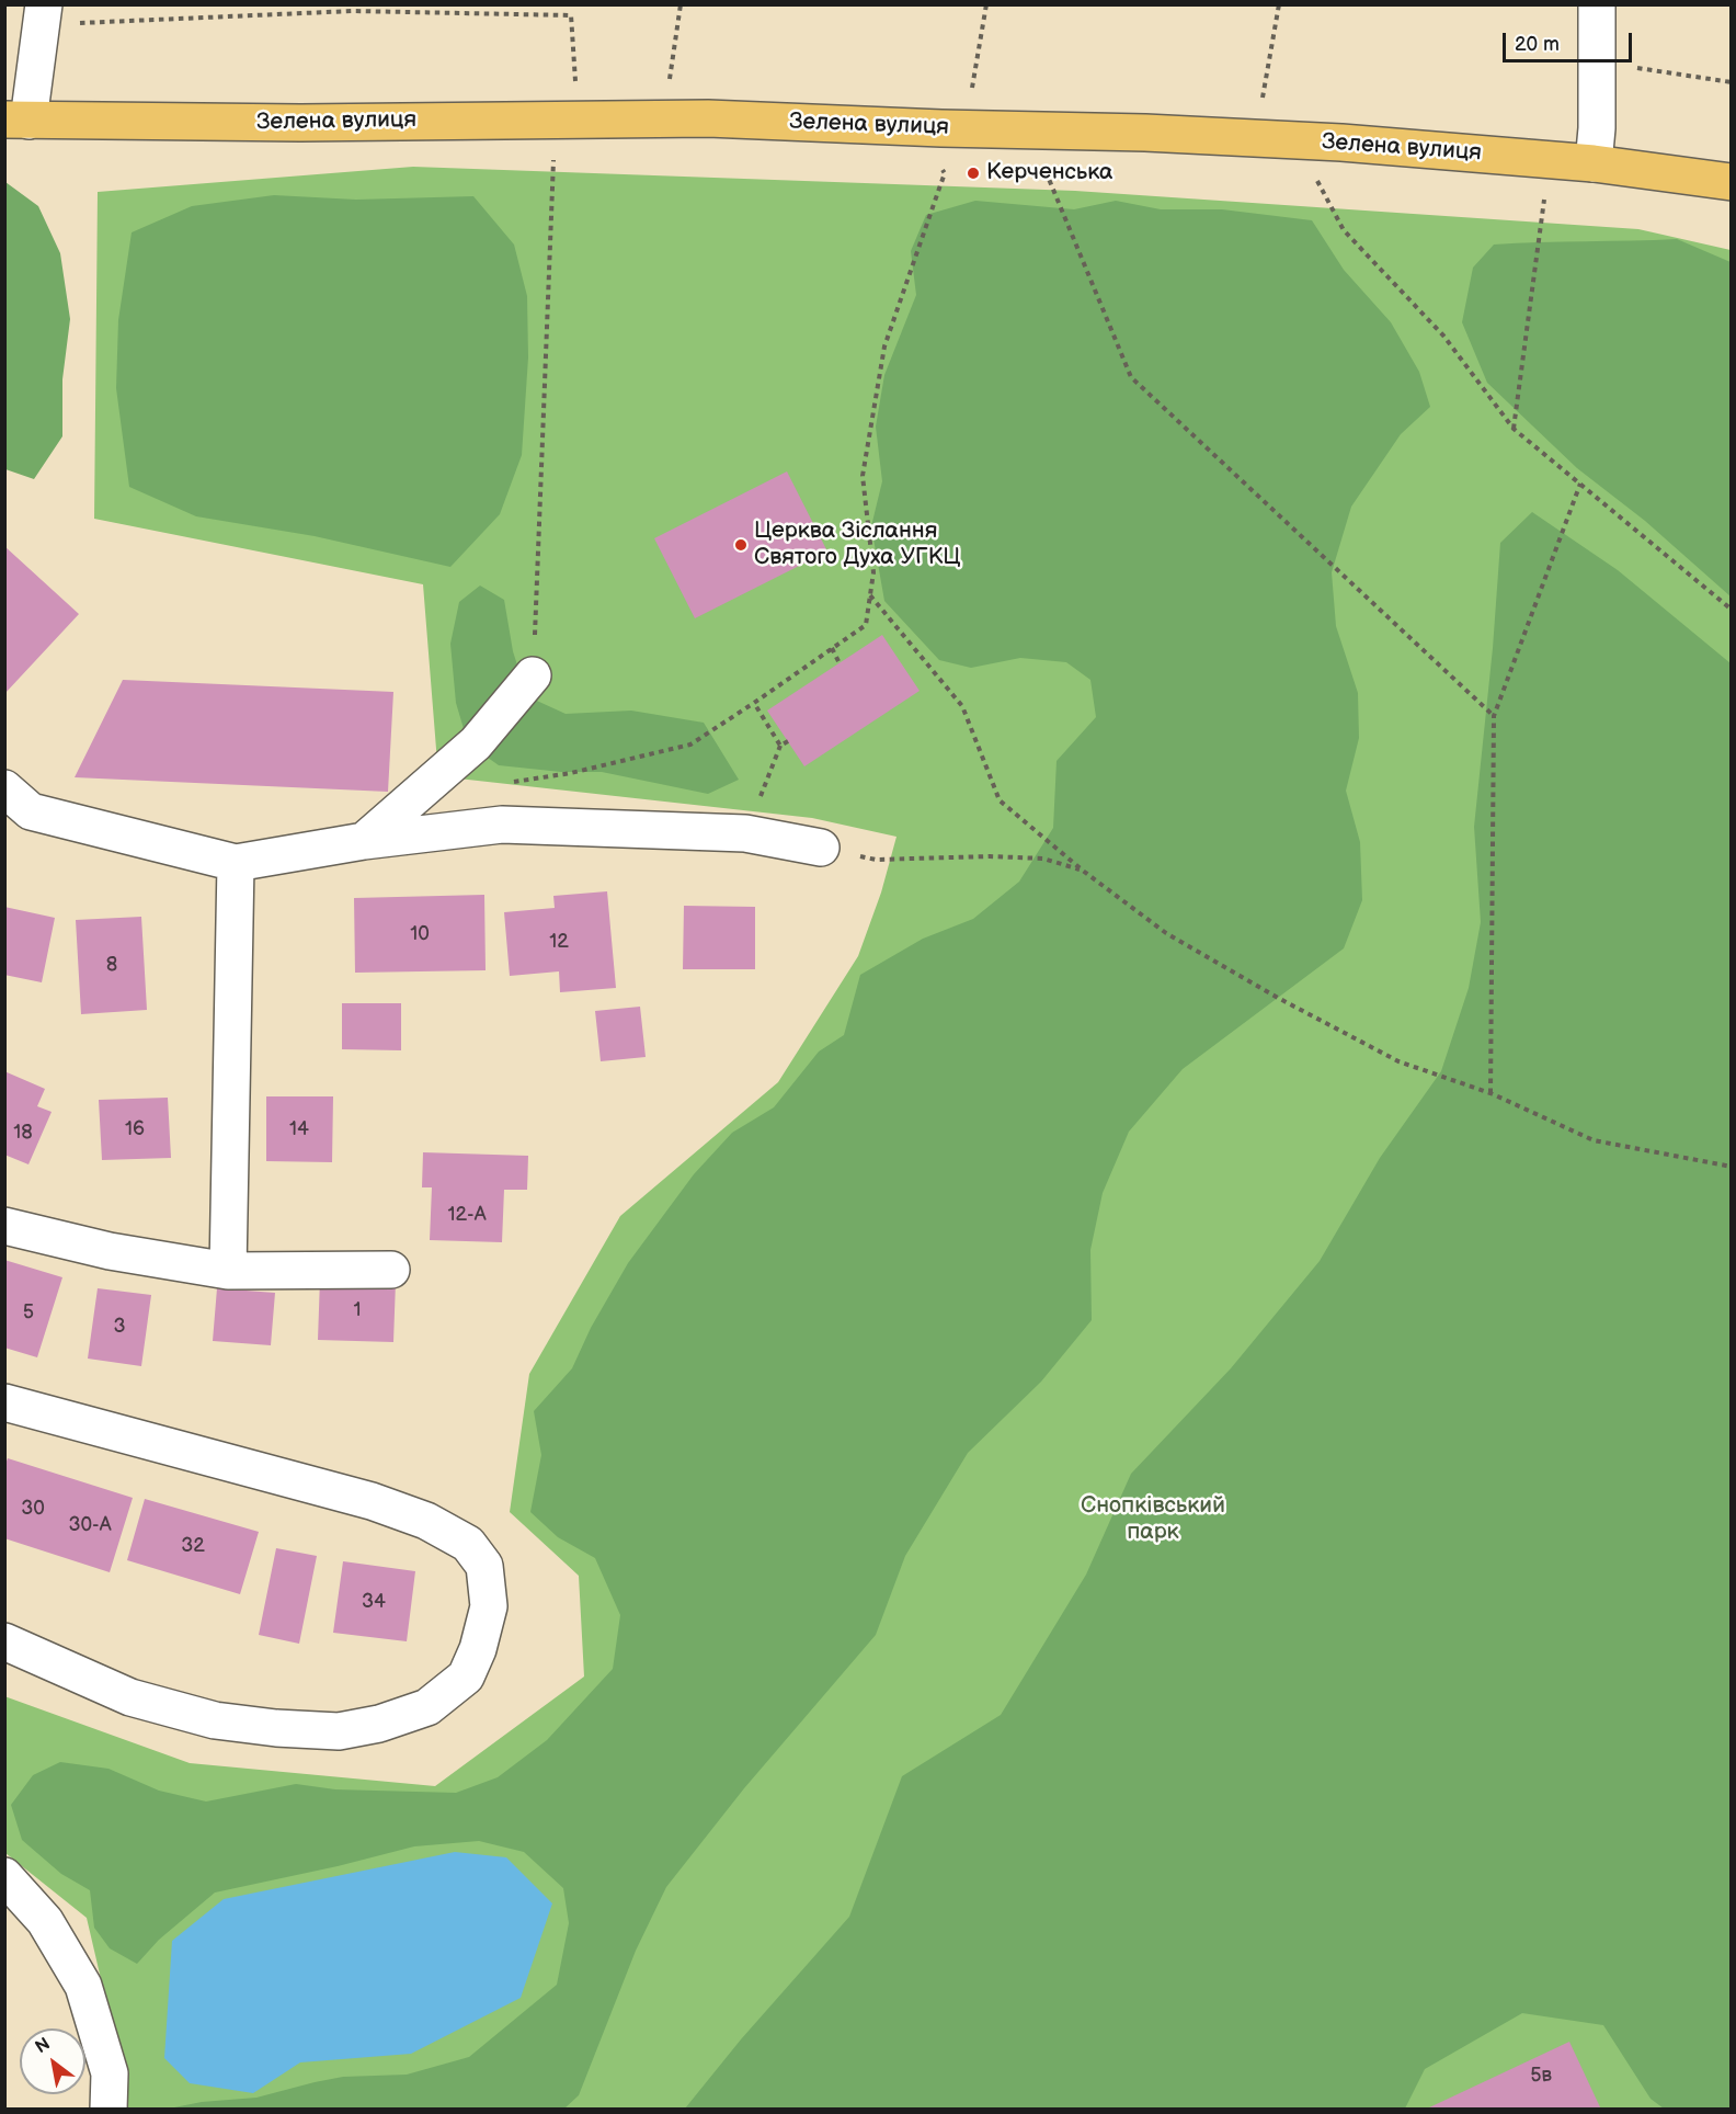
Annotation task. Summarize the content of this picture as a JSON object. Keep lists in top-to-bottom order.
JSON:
{
  "streets": {
    "main road": ["Зелена вулиця"]
  },
  "parks": ["Снопківський парк"],
  "places": ["Керченська", "Церква Зіслання Святого Духа УГКЦ"],
  "house_numbers": [
    "10",
    "12",
    "8",
    "16",
    "14",
    "18",
    "12-А",
    "1",
    "5",
    "3",
    "30",
    "30-А",
    "32",
    "34",
    "5в"
  ],
  "scale_bar": "20 m",
  "north": "top left"
}
